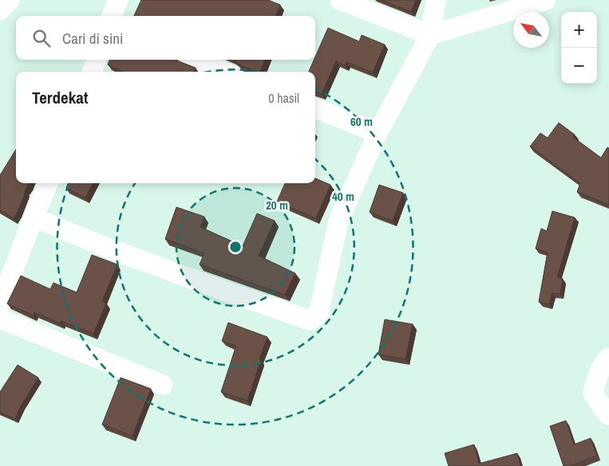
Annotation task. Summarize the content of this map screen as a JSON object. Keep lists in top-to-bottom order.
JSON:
{
  "north": "top left",
  "page": {
    "map_buttons": ["+", "−"],
    "search": "Cari di sini",
    "heading": ["Terdekat", "0 hasil"]
  },
  "rings": ["60 m", "40 m", "20 m"]
}
